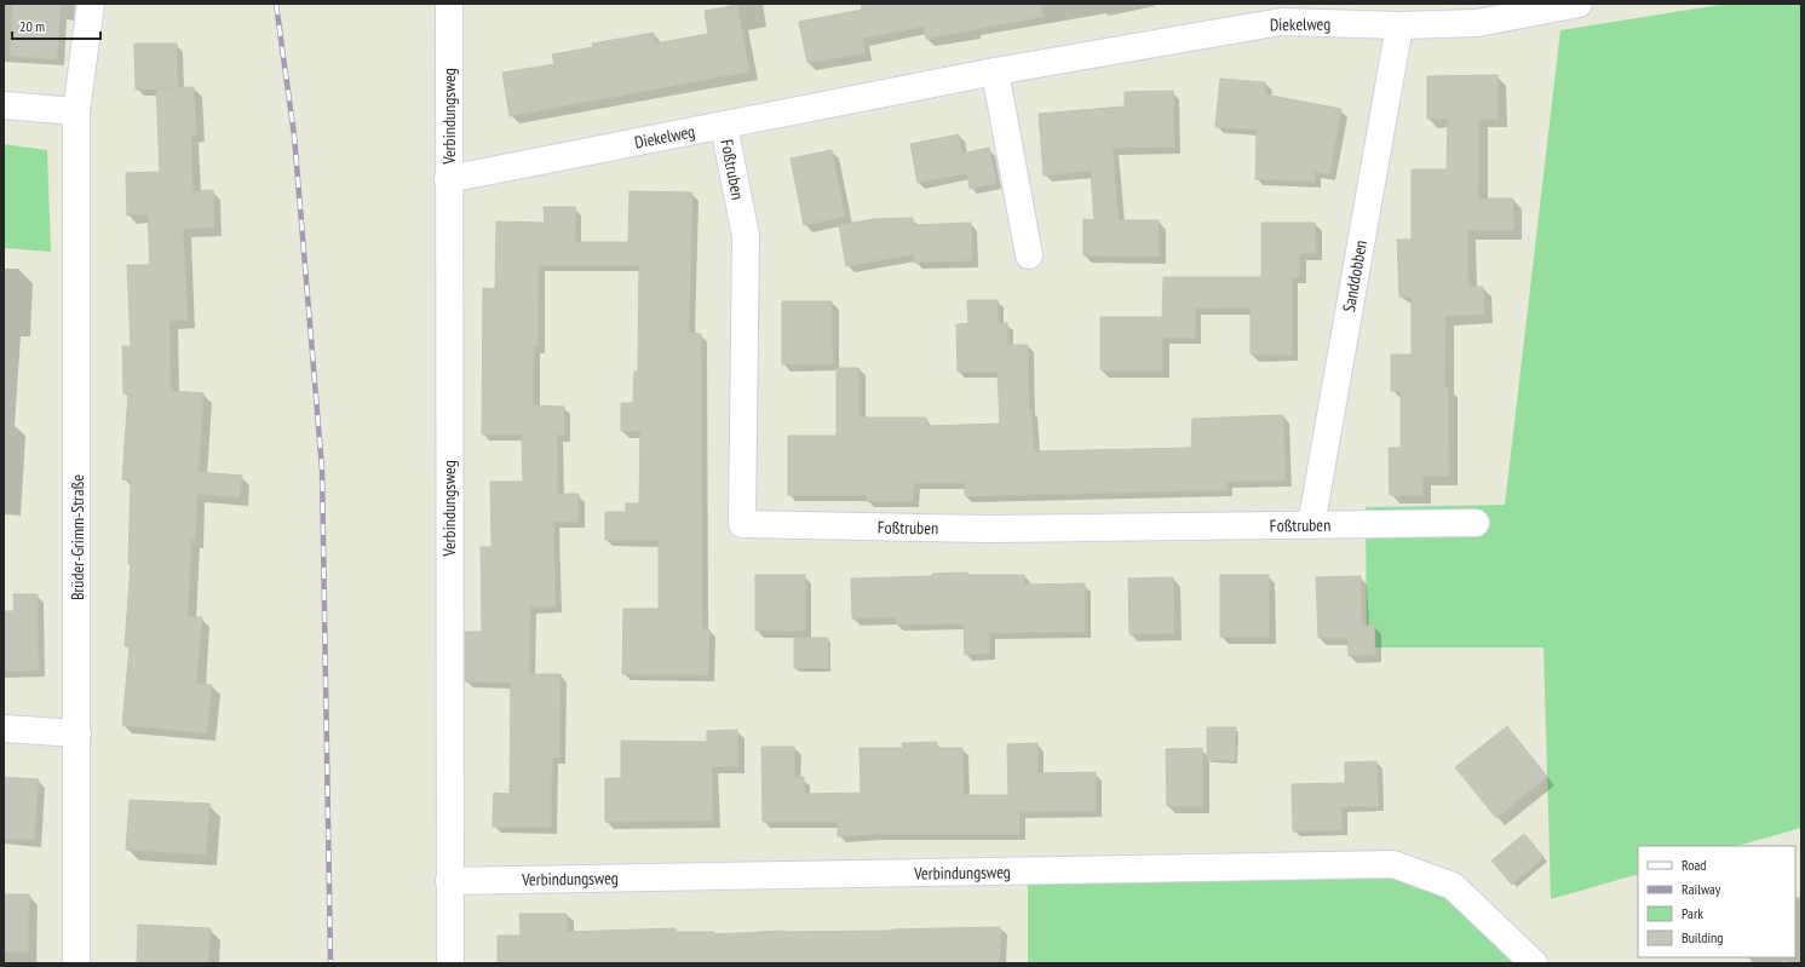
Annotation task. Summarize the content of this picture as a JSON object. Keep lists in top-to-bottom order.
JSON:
{
  "streets": {
    "street": [
      "Diekelweg",
      "Verbindungsweg",
      "Foßtruben",
      "Sanddobben",
      "Brüder-Grimm-Straße"
    ]
  },
  "crossings": [
    ["Diekelweg", "Verbindungsweg"],
    ["Diekelweg", "Foßtruben"],
    ["Diekelweg", "Sanddobben"],
    ["Foßtruben", "Sanddobben"]
  ],
  "legend": [
    "Road",
    "Railway",
    "Park",
    "Building"
  ],
  "scale_bar": "20 m"
}
